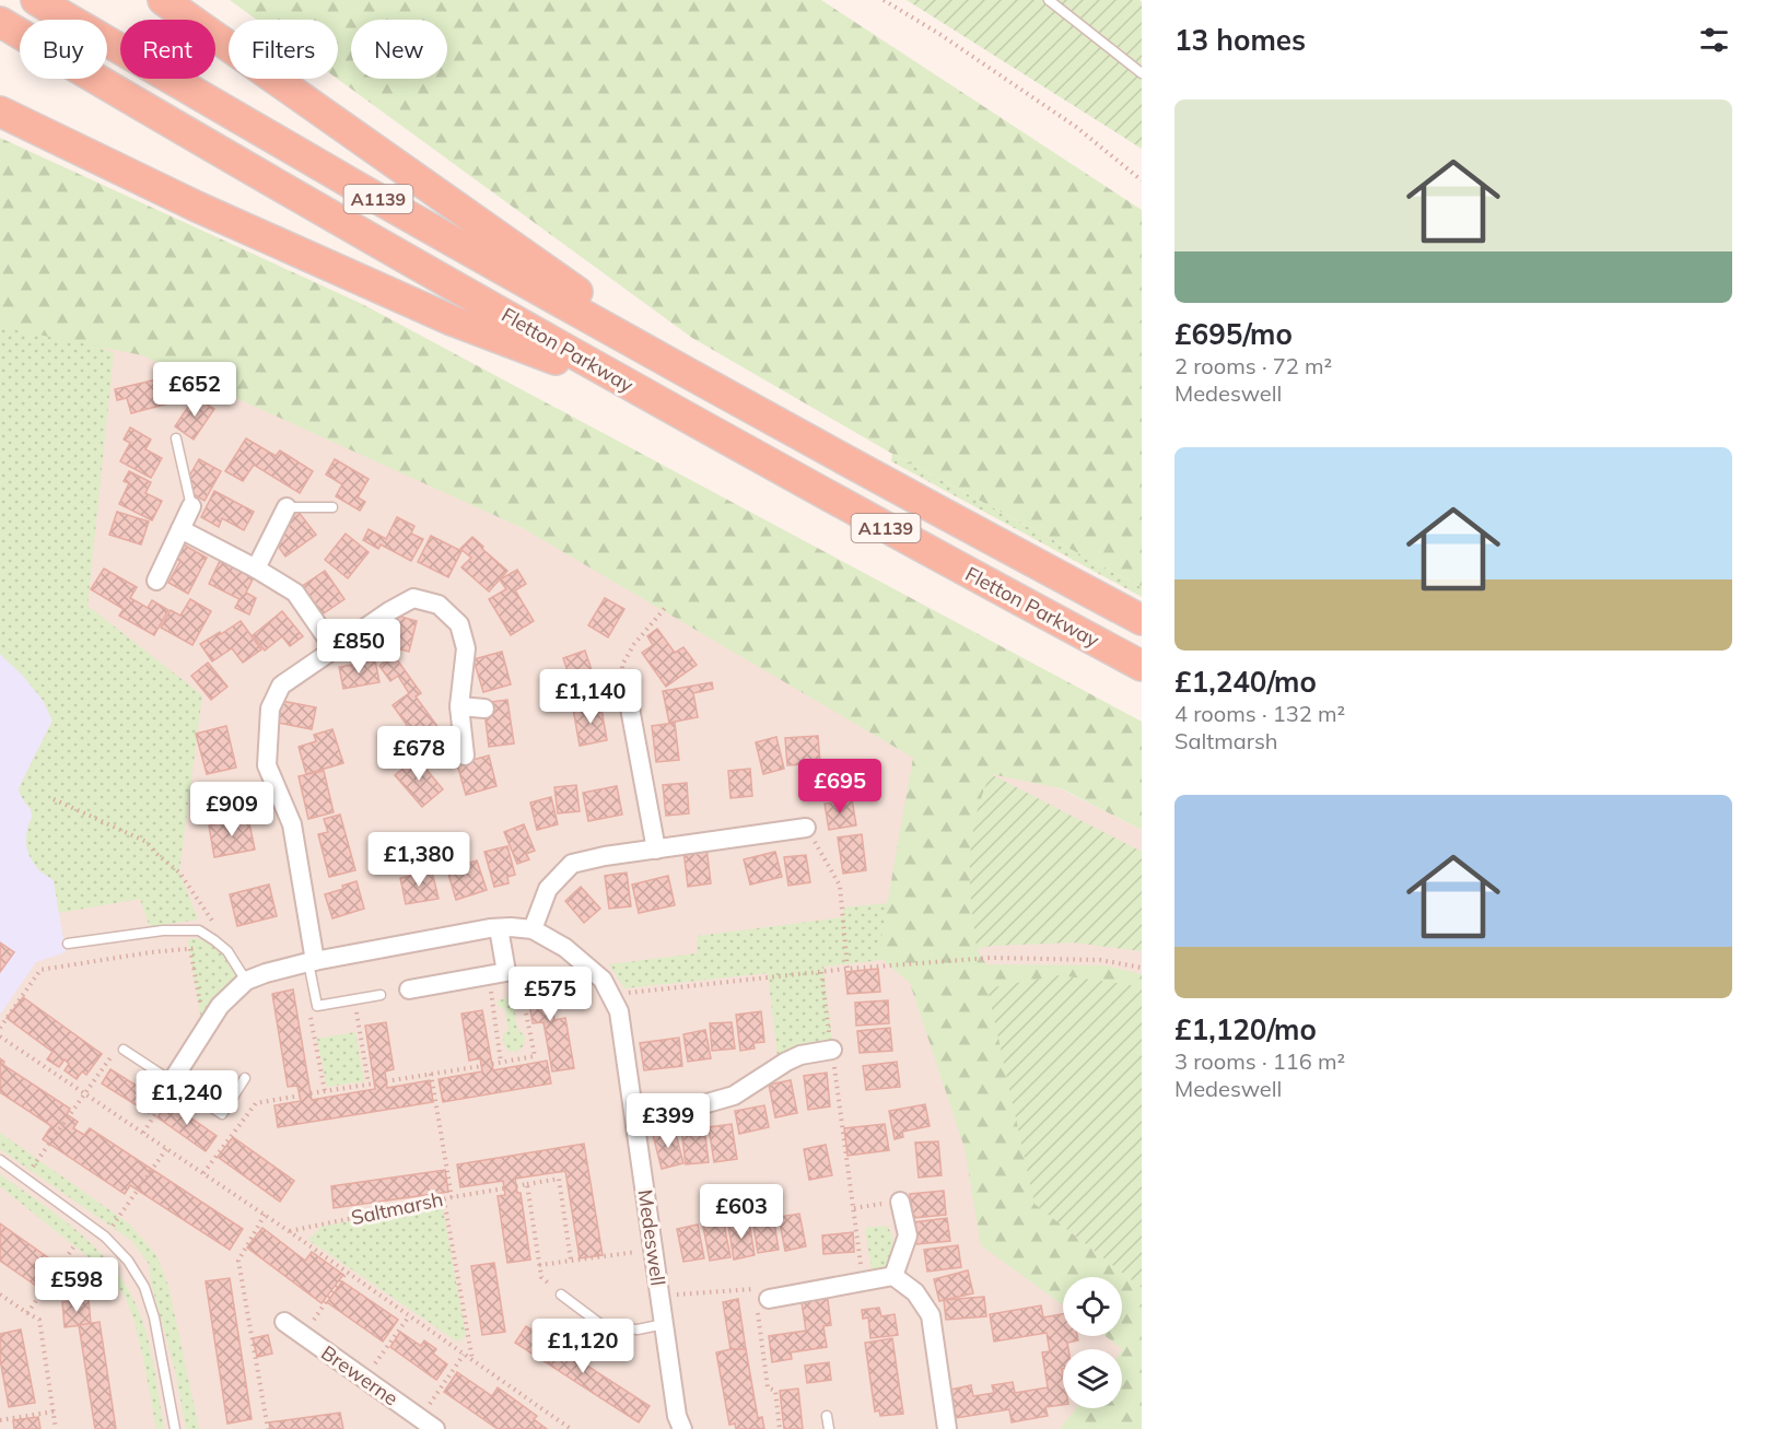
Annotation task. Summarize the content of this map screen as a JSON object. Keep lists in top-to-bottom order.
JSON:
{
  "streets": {
    "highway": ["A1139", "Fletton Parkway"],
    "street": ["Medeswell", "Brewerne"],
    "path": ["Saltmarsh"]
  },
  "page": {
    "heading": "13 homes",
    "chip": [
      "Buy",
      "Rent",
      "Filters",
      "New"
    ],
    "list": [
      {
        "name": "£695/mo",
        "note": "2 rooms · 72 m² · Medeswell"
      },
      {
        "name": "£1,240/mo",
        "note": "4 rooms · 132 m² · Saltmarsh"
      },
      {
        "name": "£1,120/mo",
        "note": "3 rooms · 116 m² · Medeswell"
      }
    ],
    "price": [
      "£652",
      "£850",
      "£1,140",
      "£678",
      "£695",
      "£909",
      "£1,380",
      "£575",
      "£1,240",
      "£399",
      "£603",
      "£598",
      "£1,120"
    ]
  }
}
